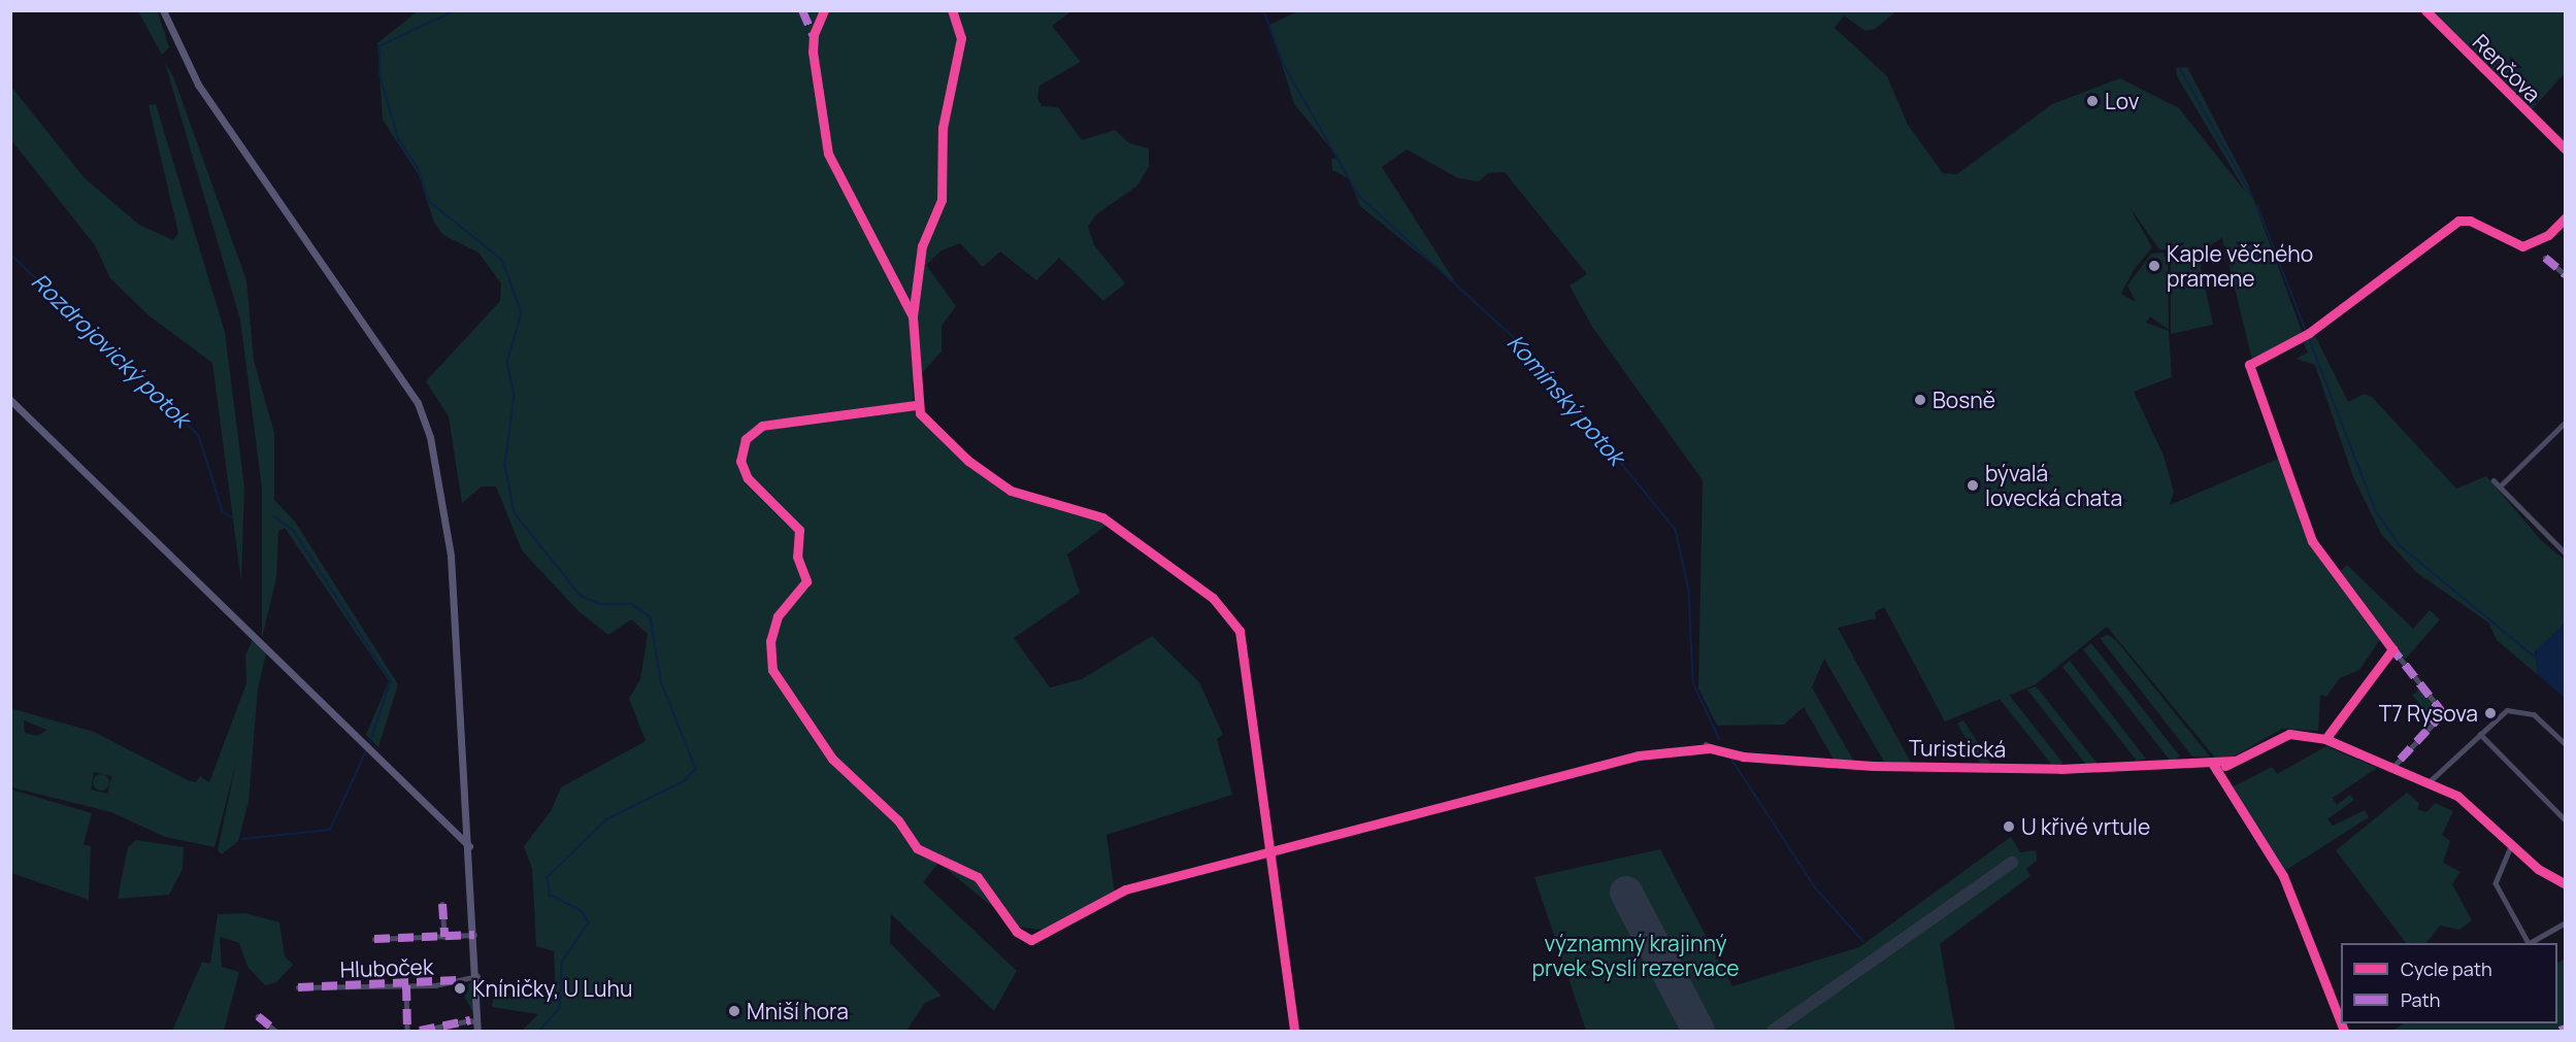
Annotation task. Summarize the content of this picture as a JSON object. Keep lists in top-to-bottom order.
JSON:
{
  "streets": {
    "street": ["Renčova", "Turistická", "Hluboček"]
  },
  "water": ["Rozdrojovický potok", "Komínský potok"],
  "parks": ["významný krajinný prvek Syslí rezervace"],
  "places": [
    "Lov",
    "Kaple věčného pramene",
    "Bosně",
    "bývalá lovecká chata",
    "T7 Rysova",
    "U křivé vrtule",
    "Kníničky, U Luhu",
    "Mniší hora"
  ],
  "legend": ["Cycle path", "Path"]
}
